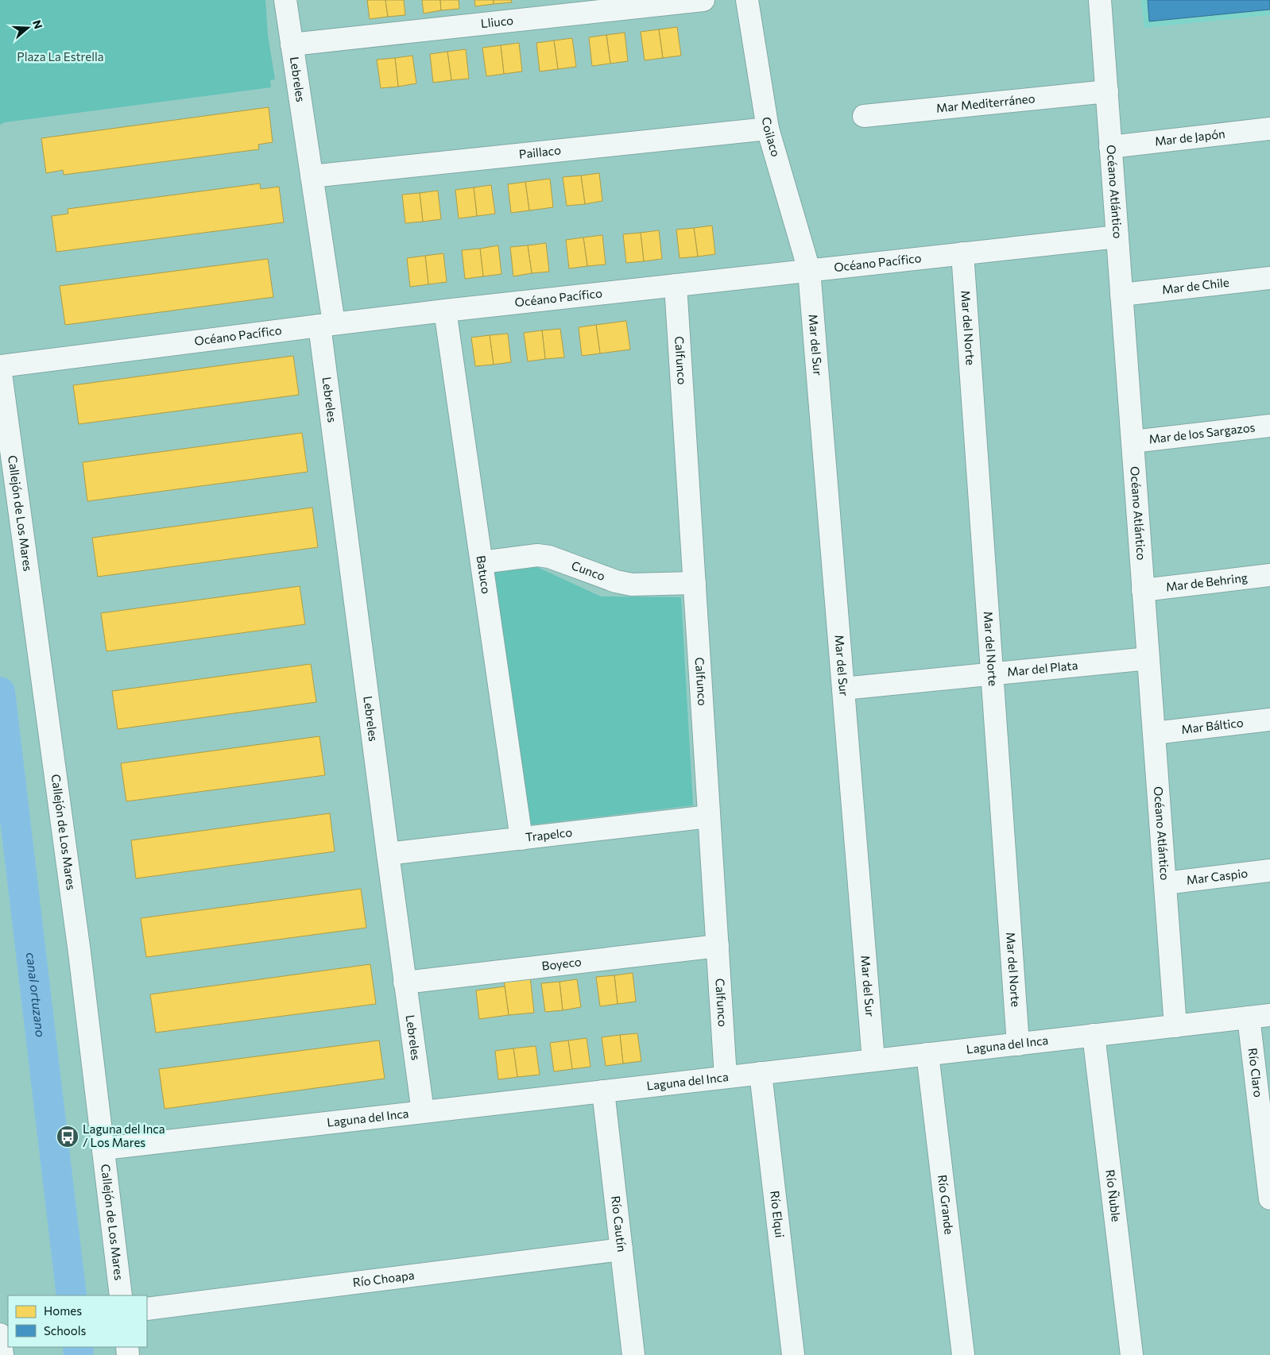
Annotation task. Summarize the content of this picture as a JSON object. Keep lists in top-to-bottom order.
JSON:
{
  "streets": {
    "street": [
      "Lliuco",
      "Lebreles",
      "Mar Mediterráneo",
      "Coilaco",
      "Mar de Japón",
      "Paillaco",
      "Océano Atlántico",
      "Océano Pacífico",
      "Mar de Chile",
      "Mar del Norte",
      "Mar del Sur",
      "Calfunco",
      "Mar de los Sargazos",
      "Callejón de Los Mares",
      "Cunco",
      "Batuco",
      "Mar de Behring",
      "Mar del Plata",
      "Mar Báltico",
      "Trapelco",
      "Mar Caspio",
      "Boyeco",
      "Laguna del Inca",
      "Río Claro",
      "Río Ñuble",
      "Río Grande",
      "Río Elqui",
      "Río Cautín",
      "Río Choapa"
    ]
  },
  "crossings": [
    ["Lliuco", "Lebreles"],
    ["Lebreles", "Paillaco"],
    ["Lebreles", "Océano Pacífico"],
    ["Lebreles", "Trapelco"],
    ["Lebreles", "Boyeco"],
    ["Lebreles", "Laguna del Inca"],
    ["Mar Mediterráneo", "Océano Atlántico"],
    ["Coilaco", "Paillaco"],
    ["Coilaco", "Océano Pacífico"],
    ["Coilaco", "Mar del Sur"],
    ["Mar de Japón", "Océano Atlántico"],
    ["Océano Atlántico", "Océano Pacífico"],
    ["Océano Atlántico", "Mar de Chile"],
    ["Océano Atlántico", "Mar de los Sargazos"],
    ["Océano Atlántico", "Mar de Behring"],
    ["Océano Atlántico", "Mar del Plata"],
    ["Océano Atlántico", "Mar Báltico"],
    ["Océano Atlántico", "Mar Caspio"],
    ["Océano Atlántico", "Laguna del Inca"],
    ["Océano Pacífico", "Mar del Norte"],
    ["Océano Pacífico", "Mar del Sur"],
    ["Océano Pacífico", "Calfunco"],
    ["Océano Pacífico", "Callejón de Los Mares"],
    ["Océano Pacífico", "Batuco"],
    ["Mar del Norte", "Mar del Plata"],
    ["Mar del Norte", "Laguna del Inca"],
    ["Mar del Sur", "Mar del Plata"],
    ["Mar del Sur", "Laguna del Inca"],
    ["Calfunco", "Cunco"],
    ["Calfunco", "Trapelco"],
    ["Calfunco", "Boyeco"],
    ["Calfunco", "Laguna del Inca"],
    ["Callejón de Los Mares", "Laguna del Inca"],
    ["Cunco", "Batuco"],
    ["Batuco", "Trapelco"],
    ["Laguna del Inca", "Río Claro"],
    ["Laguna del Inca", "Río Ñuble"],
    ["Laguna del Inca", "Río Grande"],
    ["Laguna del Inca", "Río Elqui"],
    ["Laguna del Inca", "Río Cautín"],
    ["Río Cautín", "Río Choapa"]
  ],
  "water": ["canal ortuzano"],
  "parks": ["Plaza La Estrella"],
  "places": {
    "bus stop": ["Laguna del Inca / Los Mares"]
  },
  "legend": ["Homes", "Schools"],
  "north": "right"
}
